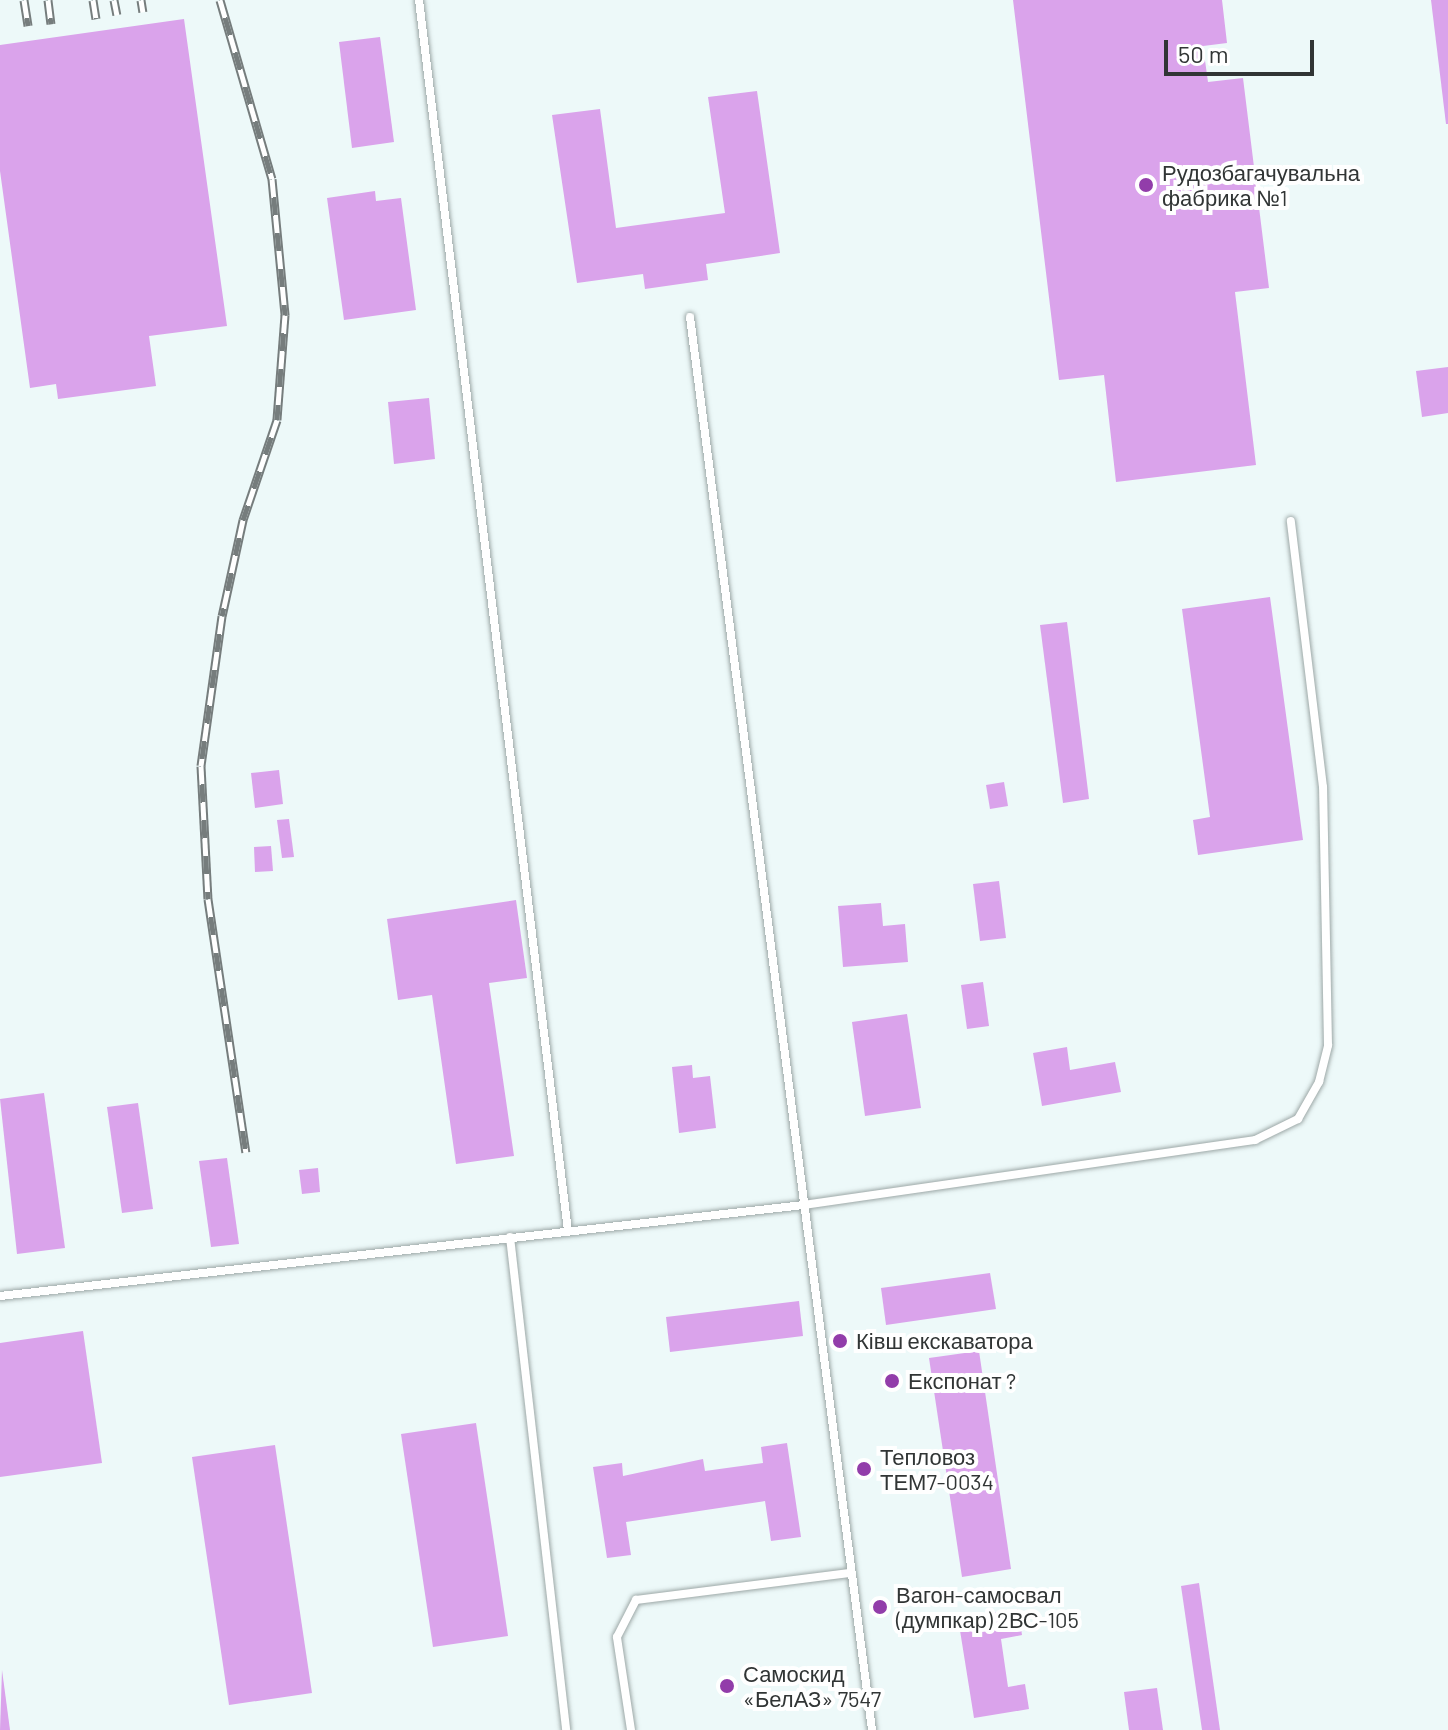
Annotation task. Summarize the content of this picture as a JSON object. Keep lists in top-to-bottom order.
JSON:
{
  "places": [
    "Рудозбагачувальна фабрика №1",
    "Ківш екскаватора",
    "Експонат ?",
    "Тепловоз ТЕМ7-0034",
    "Вагон-самосвал (думпкар) 2ВС-105",
    "Самоскид «БелАЗ» 7547"
  ],
  "scale_bar": "50 m"
}
